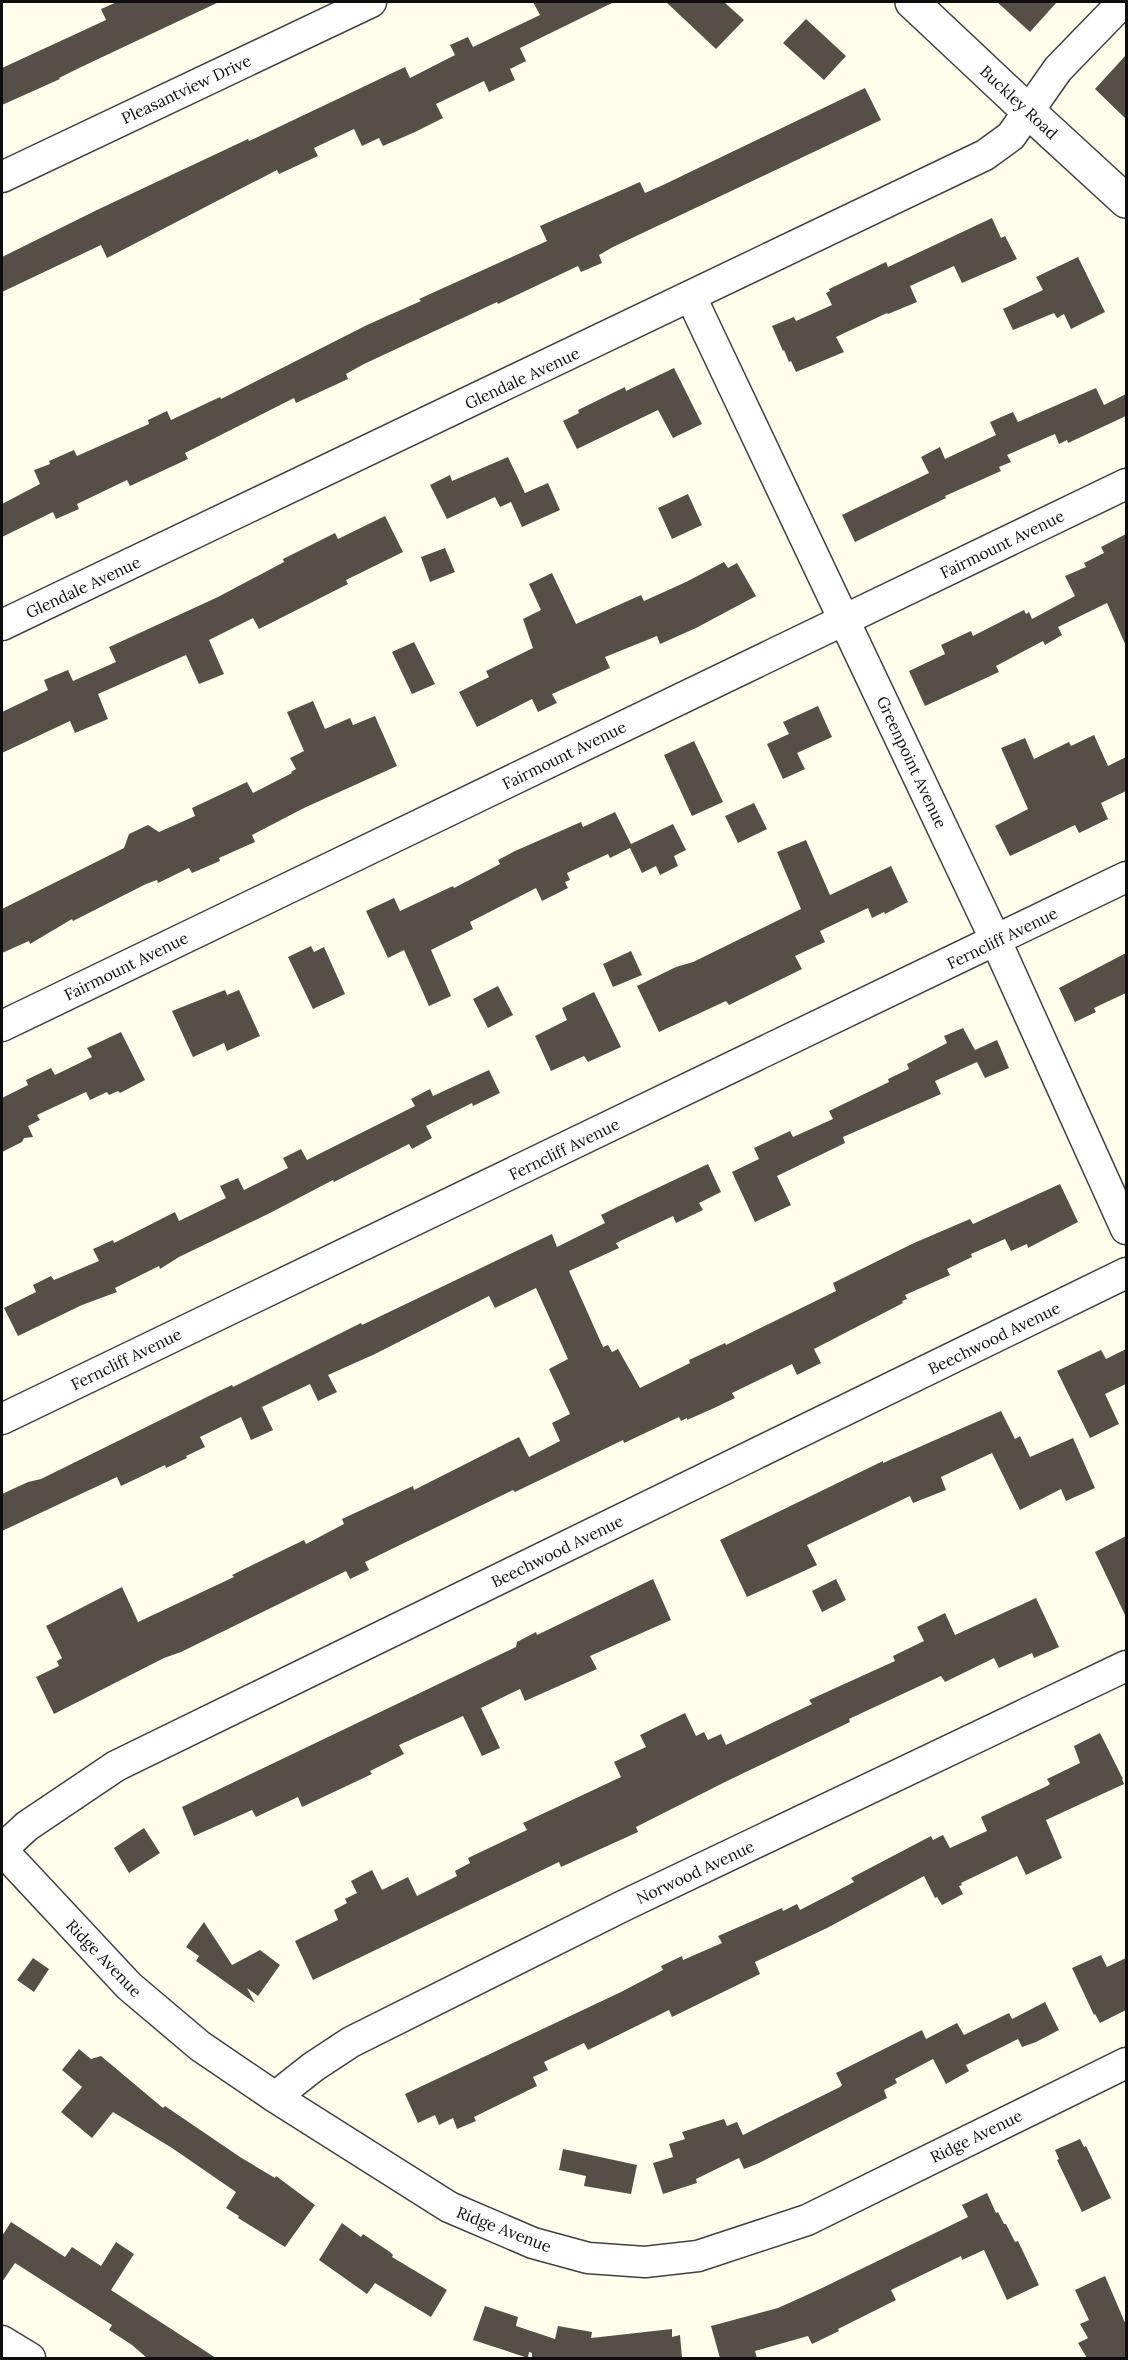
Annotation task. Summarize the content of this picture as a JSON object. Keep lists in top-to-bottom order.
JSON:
{
  "streets": {
    "street": [
      "Pleasantview Drive",
      "Buckley Road",
      "Glendale Avenue",
      "Fairmount Avenue",
      "Greenpoint Avenue",
      "Ferncliff Avenue",
      "Beechwood Avenue",
      "Norwood Avenue",
      "Ridge Avenue"
    ]
  },
  "crossings": [
    ["Buckley Road", "Glendale Avenue"],
    ["Glendale Avenue", "Greenpoint Avenue"],
    ["Fairmount Avenue", "Greenpoint Avenue"],
    ["Greenpoint Avenue", "Ferncliff Avenue"],
    ["Beechwood Avenue", "Ridge Avenue"],
    ["Norwood Avenue", "Ridge Avenue"]
  ]
}
